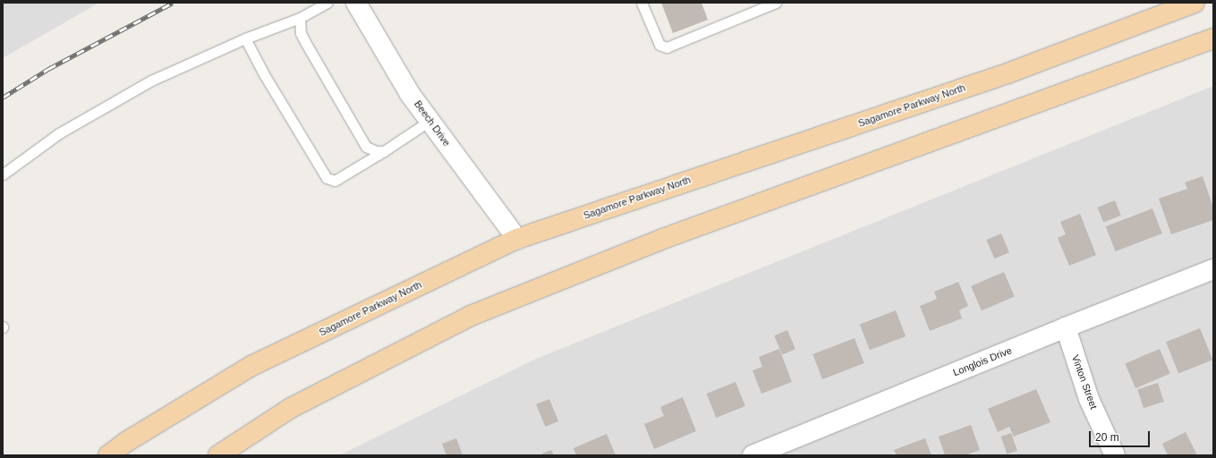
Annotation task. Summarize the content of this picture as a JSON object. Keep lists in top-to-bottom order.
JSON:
{
  "streets": {
    "main road": ["Sagamore Parkway North"],
    "street": ["Beech Drive", "Longlois Drive", "Vinton Street"]
  },
  "crossings": [
    ["Sagamore Parkway North", "Beech Drive"],
    ["Longlois Drive", "Vinton Street"]
  ],
  "scale_bar": "20 m"
}
